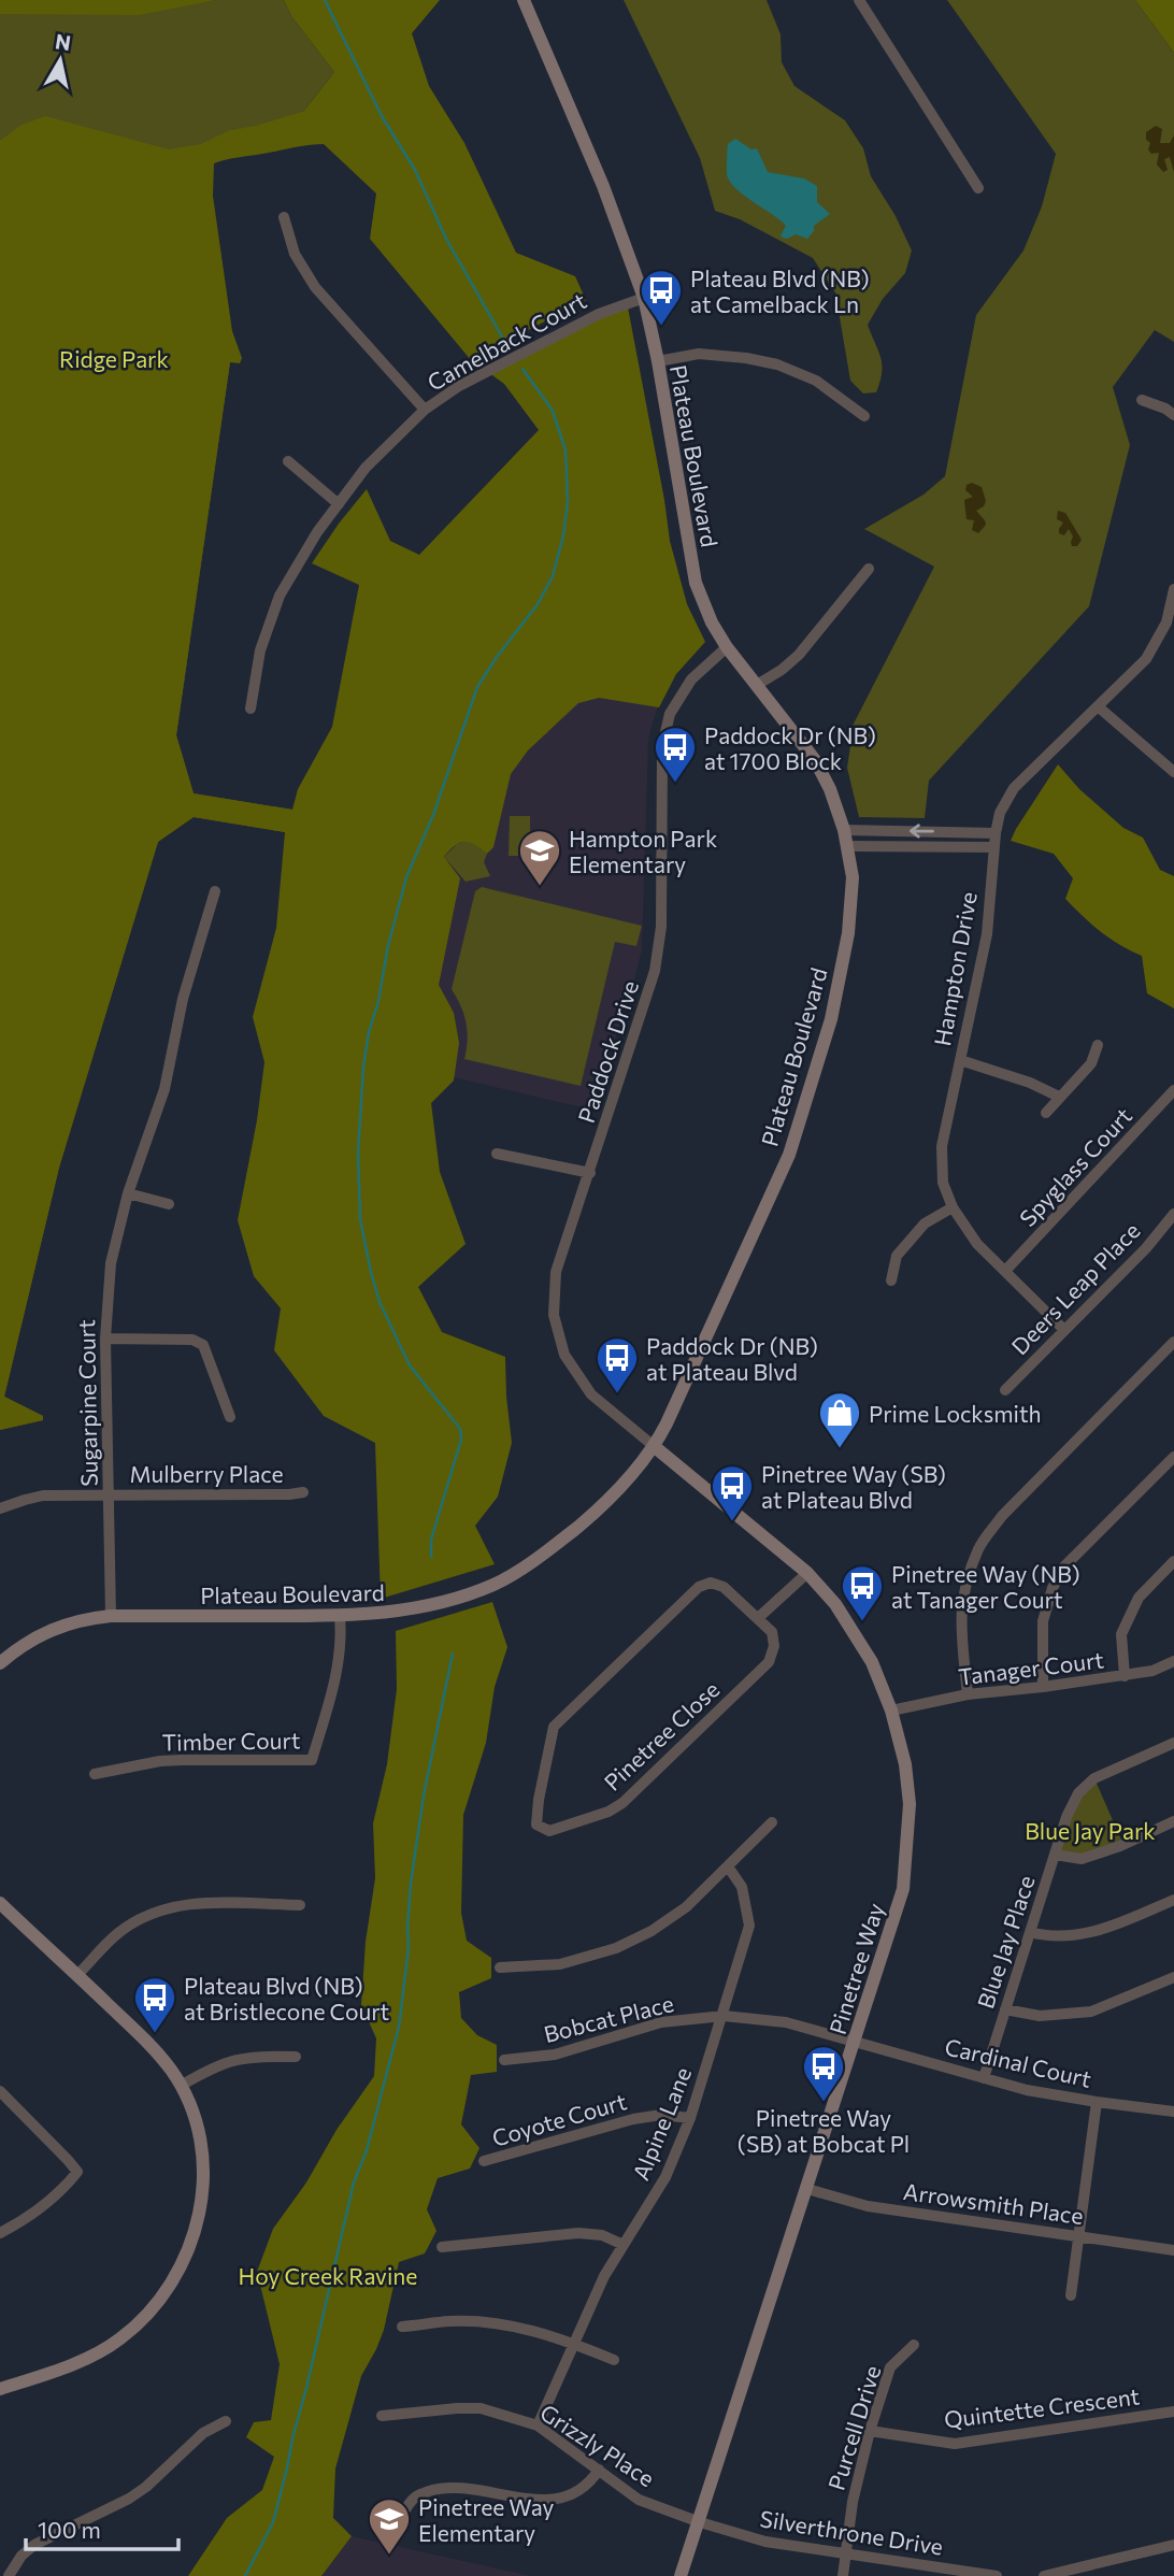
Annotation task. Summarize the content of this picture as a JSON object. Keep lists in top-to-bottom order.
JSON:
{
  "streets": {
    "street": [
      "Camelback Court",
      "Plateau Boulevard",
      "Hampton Drive",
      "Paddock Drive",
      "Spyglass Court",
      "Deers Leap Place",
      "Sugarpine Court",
      "Mulberry Place",
      "Tanager Court",
      "Pinetree Close",
      "Timber Court",
      "Blue Jay Place",
      "Pinetree Way",
      "Bobcat Place",
      "Cardinal Court",
      "Coyote Court",
      "Alpine Lane",
      "Arrowsmith Place",
      "Quintette Crescent",
      "Purcell Drive",
      "Grizzly Place",
      "Silverthrone Drive"
    ]
  },
  "crossings": [
    ["Camelback Court", "Plateau Boulevard"],
    ["Plateau Boulevard", "Paddock Drive"],
    ["Plateau Boulevard", "Sugarpine Court"],
    ["Plateau Boulevard", "Timber Court"],
    ["Plateau Boulevard", "Pinetree Way"],
    ["Hampton Drive", "Spyglass Court"],
    ["Hampton Drive", "Deers Leap Place"],
    ["Paddock Drive", "Pinetree Way"],
    ["Sugarpine Court", "Mulberry Place"],
    ["Tanager Court", "Pinetree Way"],
    ["Blue Jay Place", "Cardinal Court"],
    ["Pinetree Way", "Bobcat Place"],
    ["Pinetree Way", "Cardinal Court"],
    ["Pinetree Way", "Arrowsmith Place"],
    ["Pinetree Way", "Grizzly Place"],
    ["Pinetree Way", "Silverthrone Drive"],
    ["Bobcat Place", "Cardinal Court"],
    ["Bobcat Place", "Alpine Lane"],
    ["Coyote Court", "Alpine Lane"],
    ["Alpine Lane", "Grizzly Place"],
    ["Quintette Crescent", "Purcell Drive"],
    ["Purcell Drive", "Silverthrone Drive"],
    ["Grizzly Place", "Silverthrone Drive"]
  ],
  "parks": ["Ridge Park", "Blue Jay Park", "Hoy Creek Ravine"],
  "places": {
    "bus stop": [
      "Plateau Blvd (NB) at Camelback Ln",
      "Paddock Dr (NB) at 1700 Block",
      "Paddock Dr (NB) at Plateau Blvd",
      "Pinetree Way (SB) at Plateau Blvd",
      "Pinetree Way (NB) at Tanager Court",
      "Plateau Blvd (NB) at Bristlecone Court",
      "Pinetree Way (SB) at Bobcat Pl"
    ],
    "school or university": ["Hampton Park Elementary", "Pinetree Way Elementary"],
    "shop": ["Prime Locksmith"]
  },
  "scale_bar": "100 m",
  "north": "top"
}
